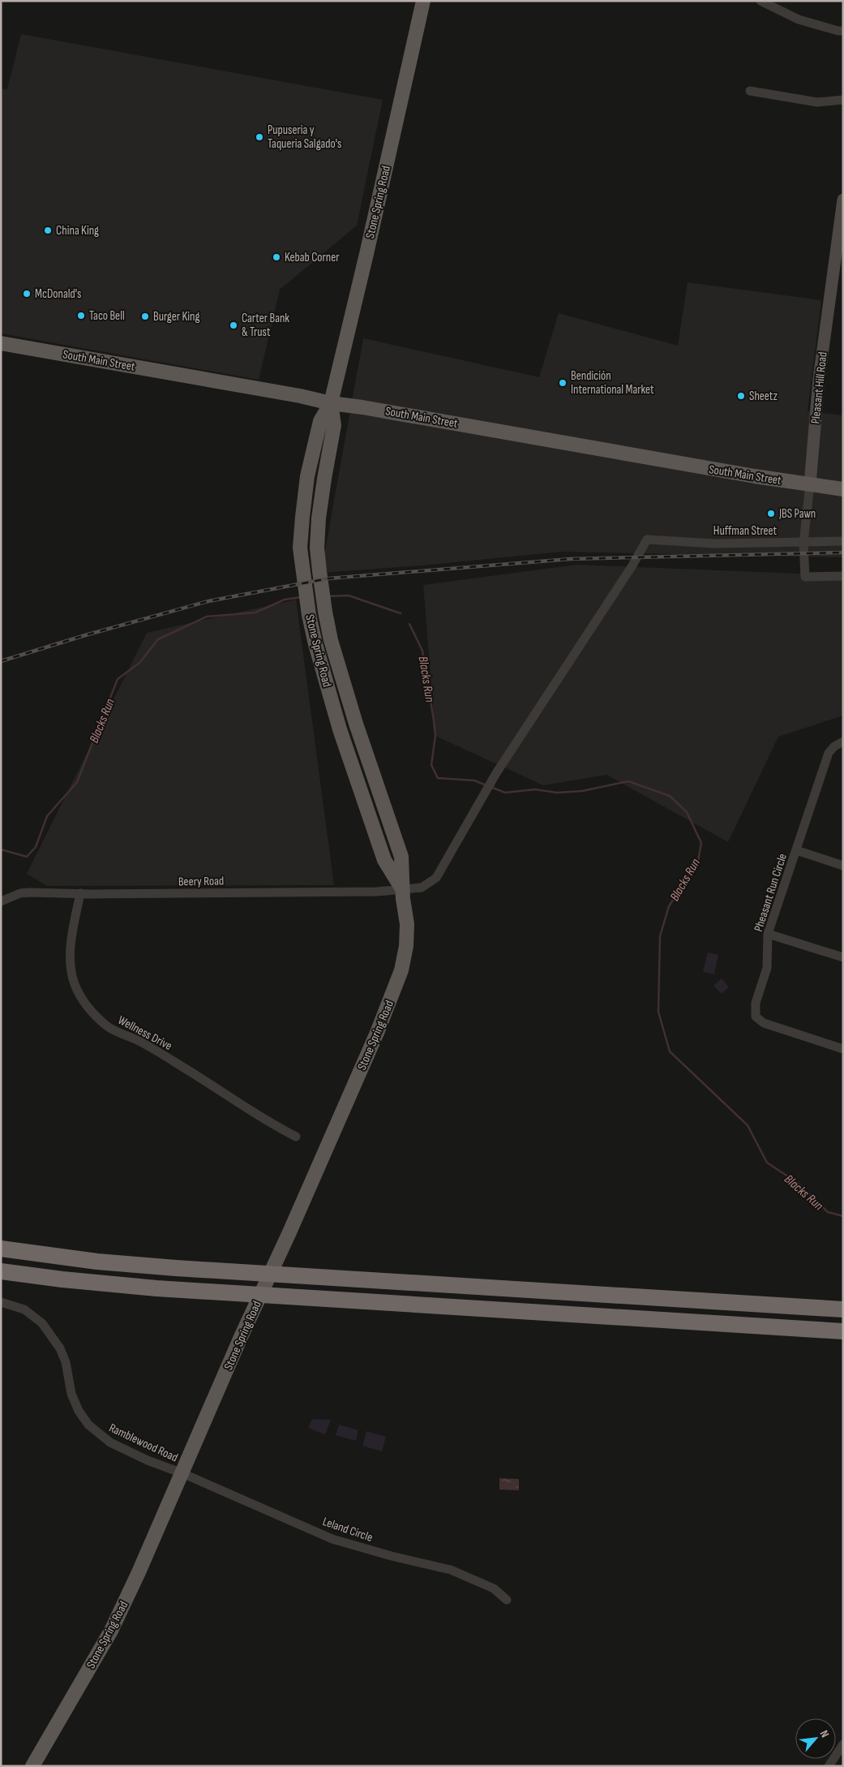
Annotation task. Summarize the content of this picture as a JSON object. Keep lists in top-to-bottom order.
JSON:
{
  "streets": {
    "main road": ["Stone Spring Road", "South Main Street"],
    "street": [
      "Pleasant Hill Road",
      "Huffman Street",
      "Beery Road",
      "Pheasant Run Circle",
      "Wellness Drive",
      "Ramblewood Road",
      "Leland Circle"
    ]
  },
  "crossings": [
    ["Stone Spring Road", "South Main Street"],
    ["Stone Spring Road", "Huffman Street"],
    ["Stone Spring Road", "Beery Road"],
    ["Stone Spring Road", "Ramblewood Road"],
    ["Stone Spring Road", "Leland Circle"],
    ["South Main Street", "Pleasant Hill Road"],
    ["Pleasant Hill Road", "Huffman Street"],
    ["Huffman Street", "Beery Road"],
    ["Beery Road", "Wellness Drive"],
    ["Ramblewood Road", "Leland Circle"]
  ],
  "water": ["Blacks Run"],
  "places": [
    "Pupuseria y Taqueria Salgado's",
    "China King",
    "Kebab Corner",
    "McDonald's",
    "Taco Bell",
    "Burger King",
    "Carter Bank & Trust",
    "Bendición International Market",
    "Sheetz",
    "JBS Pawn"
  ],
  "north": "top right"
}
